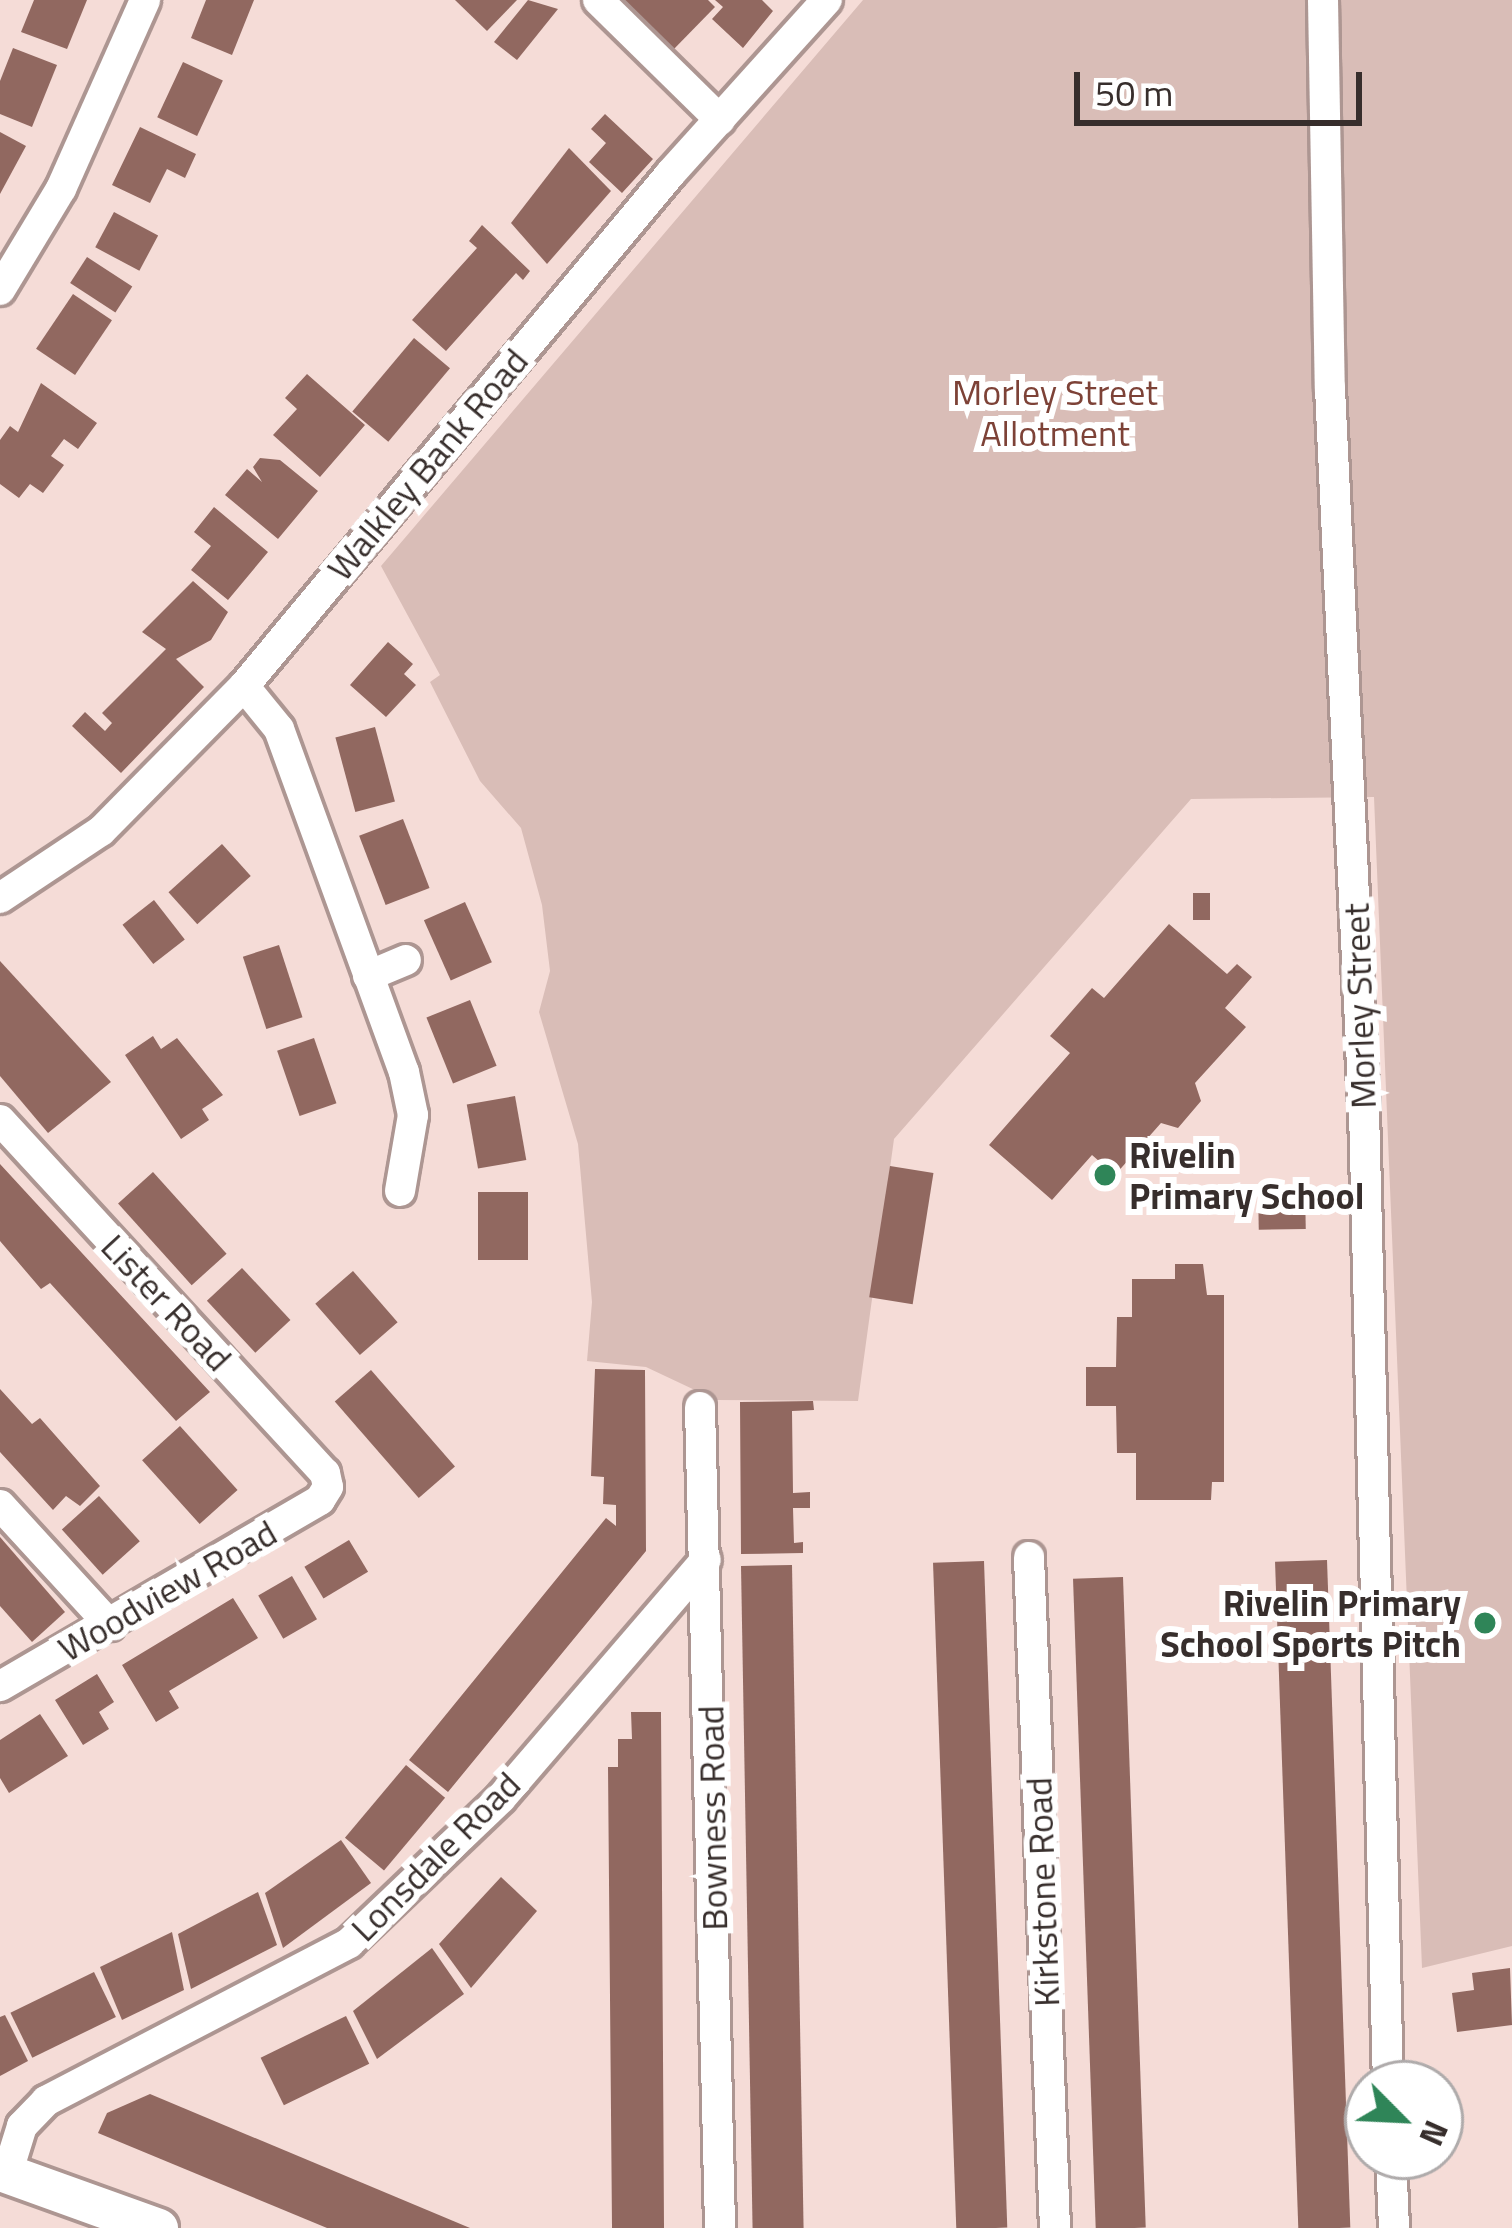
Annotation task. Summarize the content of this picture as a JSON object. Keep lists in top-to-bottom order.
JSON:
{
  "streets": {
    "street": [
      "Walkley Bank Road",
      "Morley Street",
      "Lister Road",
      "Woodview Road",
      "Bowness Road",
      "Lonsdale Road",
      "Kirkstone Road"
    ]
  },
  "crossings": [
    ["Lister Road", "Woodview Road"],
    ["Bowness Road", "Lonsdale Road"]
  ],
  "parks": ["Morley Street Allotment"],
  "places": ["Rivelin Primary School", "Rivelin Primary School Sports Pitch"],
  "scale_bar": "50 m",
  "north": "bottom right"
}
